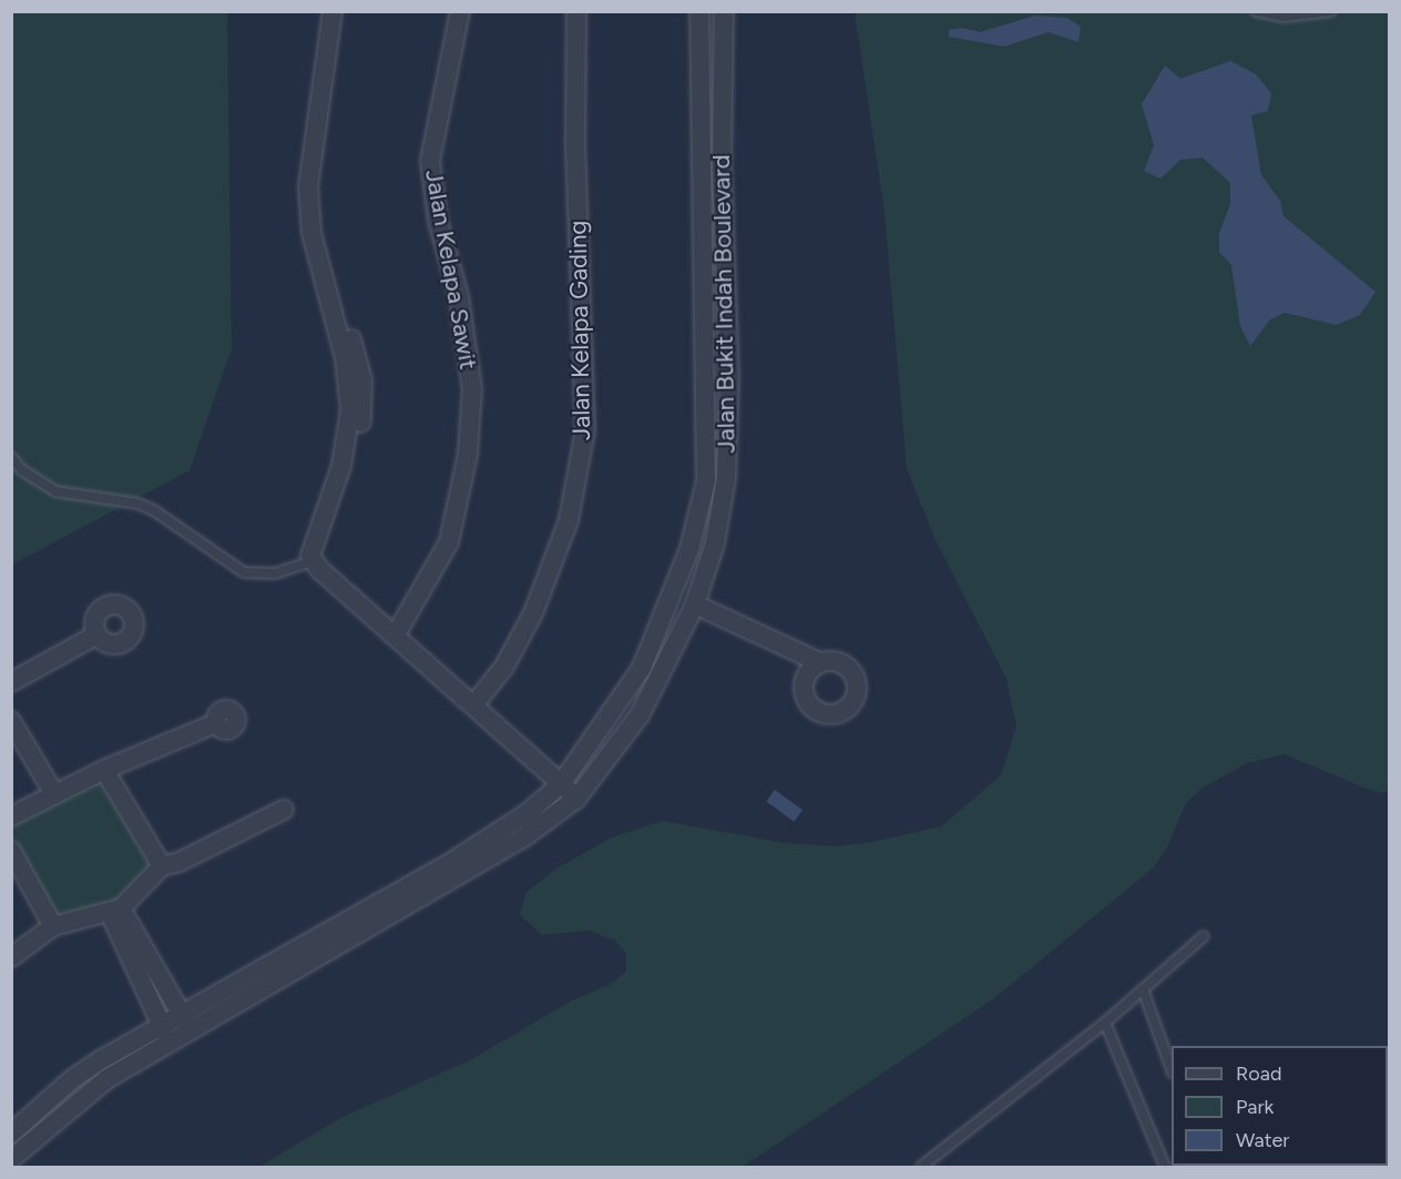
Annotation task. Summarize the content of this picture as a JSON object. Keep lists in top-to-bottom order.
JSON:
{
  "streets": {
    "street": ["Jalan Kelapa Sawit", "Jalan Bukit Indah Boulevard", "Jalan Kelapa Gading"]
  },
  "legend": ["Road", "Park", "Water"]
}
